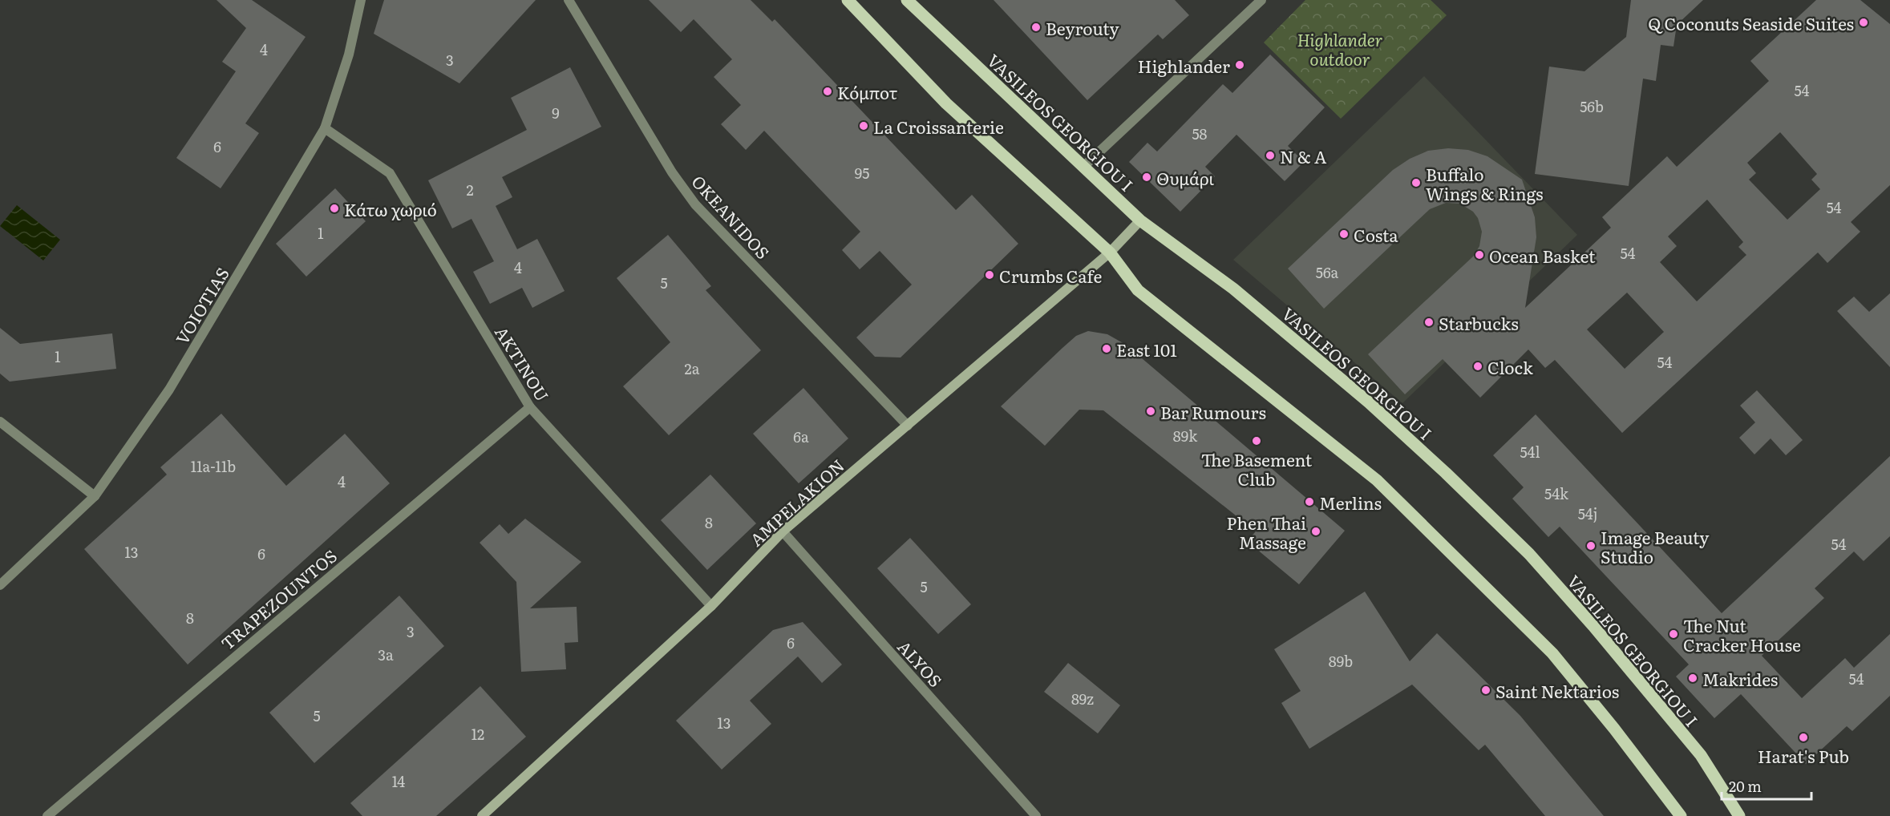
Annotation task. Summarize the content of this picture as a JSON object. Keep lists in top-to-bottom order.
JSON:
{
  "streets": {
    "main road": ["VASILEOS GEORGIOU I"],
    "street": [
      "OKEANIDOS",
      "VOIOTIAS",
      "AKTINOU",
      "AMPELAKION",
      "TRAPEZOUNTOS",
      "ALYOS"
    ]
  },
  "crossings": [
    ["VASILEOS GEORGIOU I", "AMPELAKION"],
    ["OKEANIDOS", "AMPELAKION"],
    ["VOIOTIAS", "AKTINOU"],
    ["AKTINOU", "AMPELAKION"],
    ["AKTINOU", "TRAPEZOUNTOS"],
    ["AMPELAKION", "ALYOS"]
  ],
  "parks": ["Highlander outdoor"],
  "places": [
    "Q Coconuts Seaside Suites",
    "Beyrouty",
    "Highlander",
    "Κόμποτ",
    "La Croissanterie",
    "N & A",
    "Θυμάρι",
    "Buffalo Wings & Rings",
    "Κάτω χωριό",
    "Costa",
    "Ocean Basket",
    "Crumbs Cafe",
    "Starbucks",
    "East 101",
    "Clock",
    "Bar Rumours",
    "The Basement Club",
    "Merlins",
    "Phen Thai Massage",
    "Image Beauty Studio",
    "The Nut Cracker House",
    "Makrides",
    "Saint Nektarios",
    "Harat's Pub"
  ],
  "house_numbers": [
    "4",
    "3",
    "54",
    "56b",
    "9",
    "58",
    "6",
    "95",
    "2",
    "54",
    "1",
    "54",
    "4",
    "56a",
    "5",
    "1",
    "54",
    "2a",
    "89k",
    "6a",
    "54l",
    "11a-11b",
    "4",
    "54k",
    "54j",
    "8",
    "54",
    "13",
    "6",
    "5",
    "8",
    "3",
    "6",
    "3a",
    "89b",
    "54",
    "89z",
    "5",
    "13",
    "12",
    "14"
  ],
  "scale_bar": "20 m"
}
